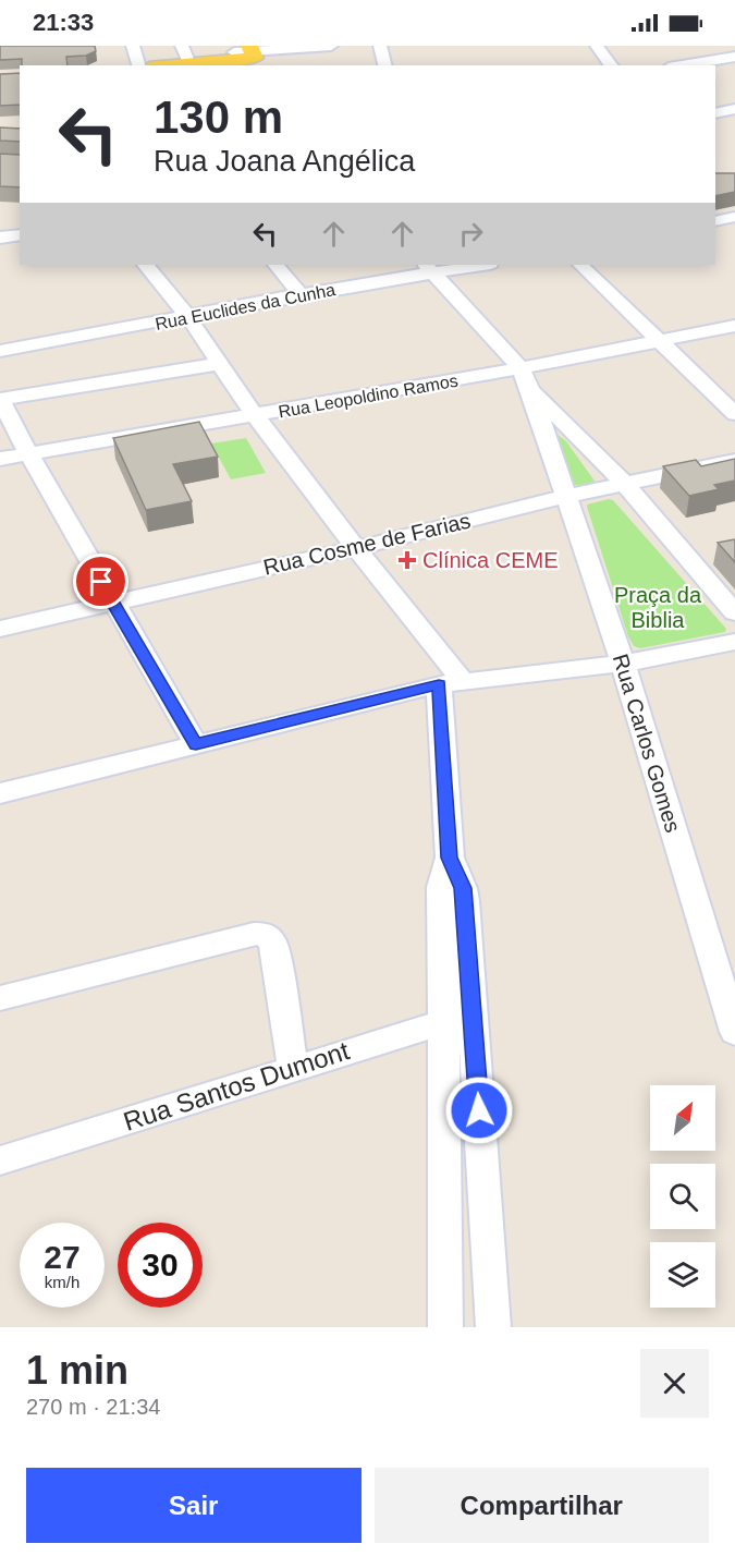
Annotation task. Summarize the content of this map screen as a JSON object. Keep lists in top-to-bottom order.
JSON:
{
  "streets": {
    "street": [
      "Rua Euclides da Cunha",
      "Rua Leopoldino Ramos",
      "Rua Cosme de Farias",
      "Rua Carlos Gomes",
      "Rua Santos Dumont"
    ]
  },
  "crossings": [
    ["Rua Euclides da Cunha", "Rua Carlos Gomes"],
    ["Rua Leopoldino Ramos", "Rua Carlos Gomes"],
    ["Rua Cosme de Farias", "Rua Carlos Gomes"]
  ],
  "parks": ["Praça da Biblia"],
  "places": {
    "health": ["Clínica CEME"]
  },
  "north": "top right",
  "page": {
    "status": "21:33",
    "turn": ["130 m", "Rua Joana Angélica"],
    "speed": "27 km/h",
    "limit": "30",
    "heading": ["1 min", "270 m · 21:34"],
    "buttons": ["Sair", "Compartilhar"]
  }
}
